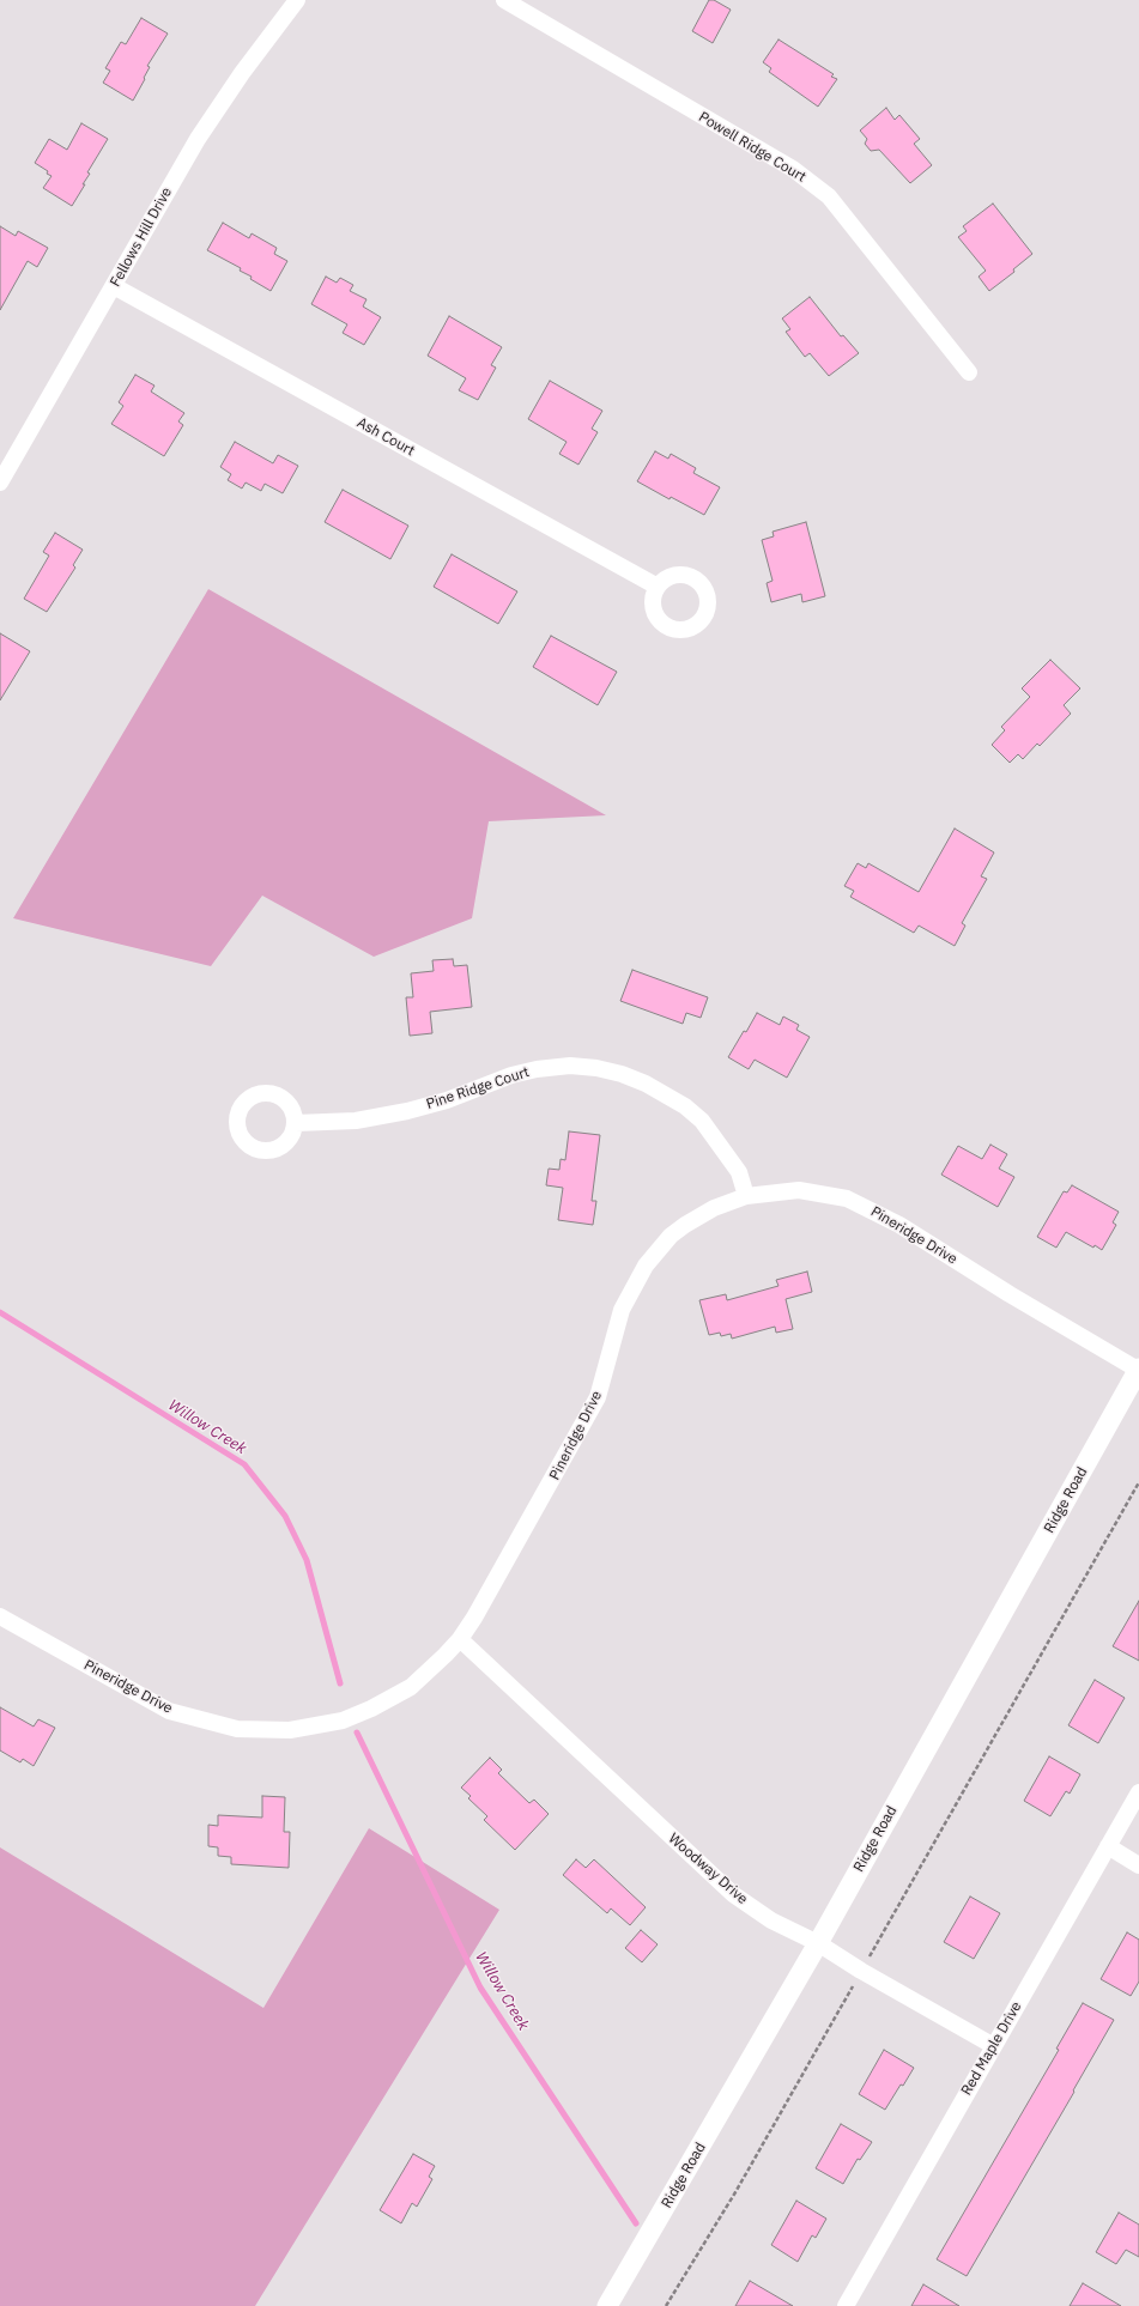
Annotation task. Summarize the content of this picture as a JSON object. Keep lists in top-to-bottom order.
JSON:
{
  "streets": {
    "street": [
      "Powell Ridge Court",
      "Fellows Hill Drive",
      "Ash Court",
      "Pine Ridge Court",
      "Pineridge Drive",
      "Ridge Road",
      "Woodway Drive",
      "Red Maple Drive"
    ]
  },
  "crossings": [
    ["Fellows Hill Drive", "Ash Court"],
    ["Pine Ridge Court", "Pineridge Drive"],
    ["Pineridge Drive", "Ridge Road"],
    ["Pineridge Drive", "Woodway Drive"],
    ["Ridge Road", "Woodway Drive"],
    ["Woodway Drive", "Red Maple Drive"]
  ],
  "water": ["Willow Creek"]
}
